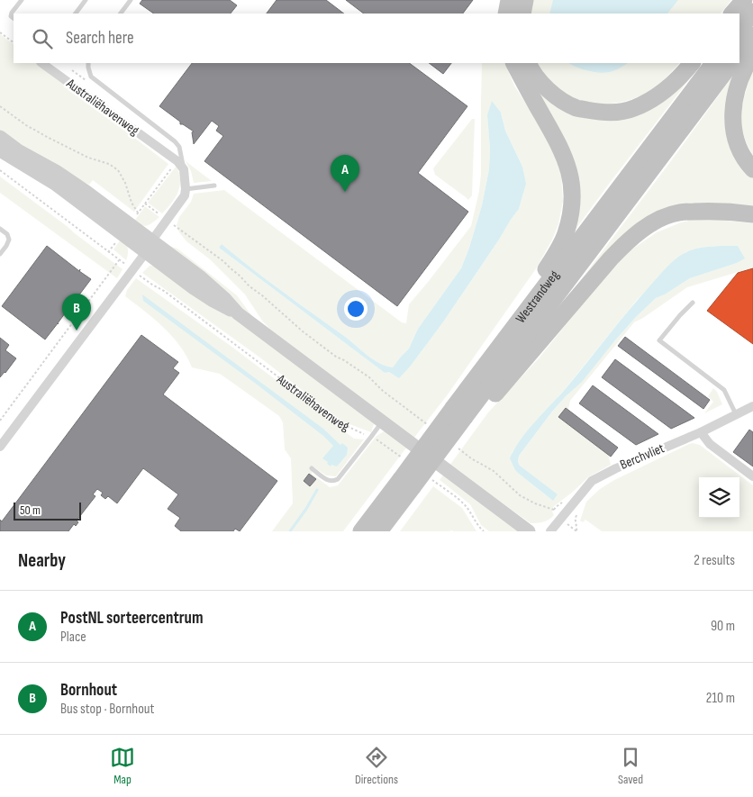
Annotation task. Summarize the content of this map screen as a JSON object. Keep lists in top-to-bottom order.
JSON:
{
  "streets": {
    "highway": ["Westrandweg"],
    "street": ["Australiëhavenweg", "Berchvliet"]
  },
  "scale_bar": "50 m",
  "page": {
    "search": "Search here",
    "pins": ["A", "B"],
    "scale": "50 m",
    "heading": ["Nearby", "2 results"],
    "list": [
      {
        "mark": "A",
        "name": "PostNL sorteercentrum",
        "note": "Place",
        "value": "90 m"
      },
      {
        "mark": "B",
        "name": "Bornhout",
        "note": "Bus stop · Bornhout",
        "value": "210 m"
      }
    ],
    "nav": ["Map", "Directions", "Saved"]
  }
}
